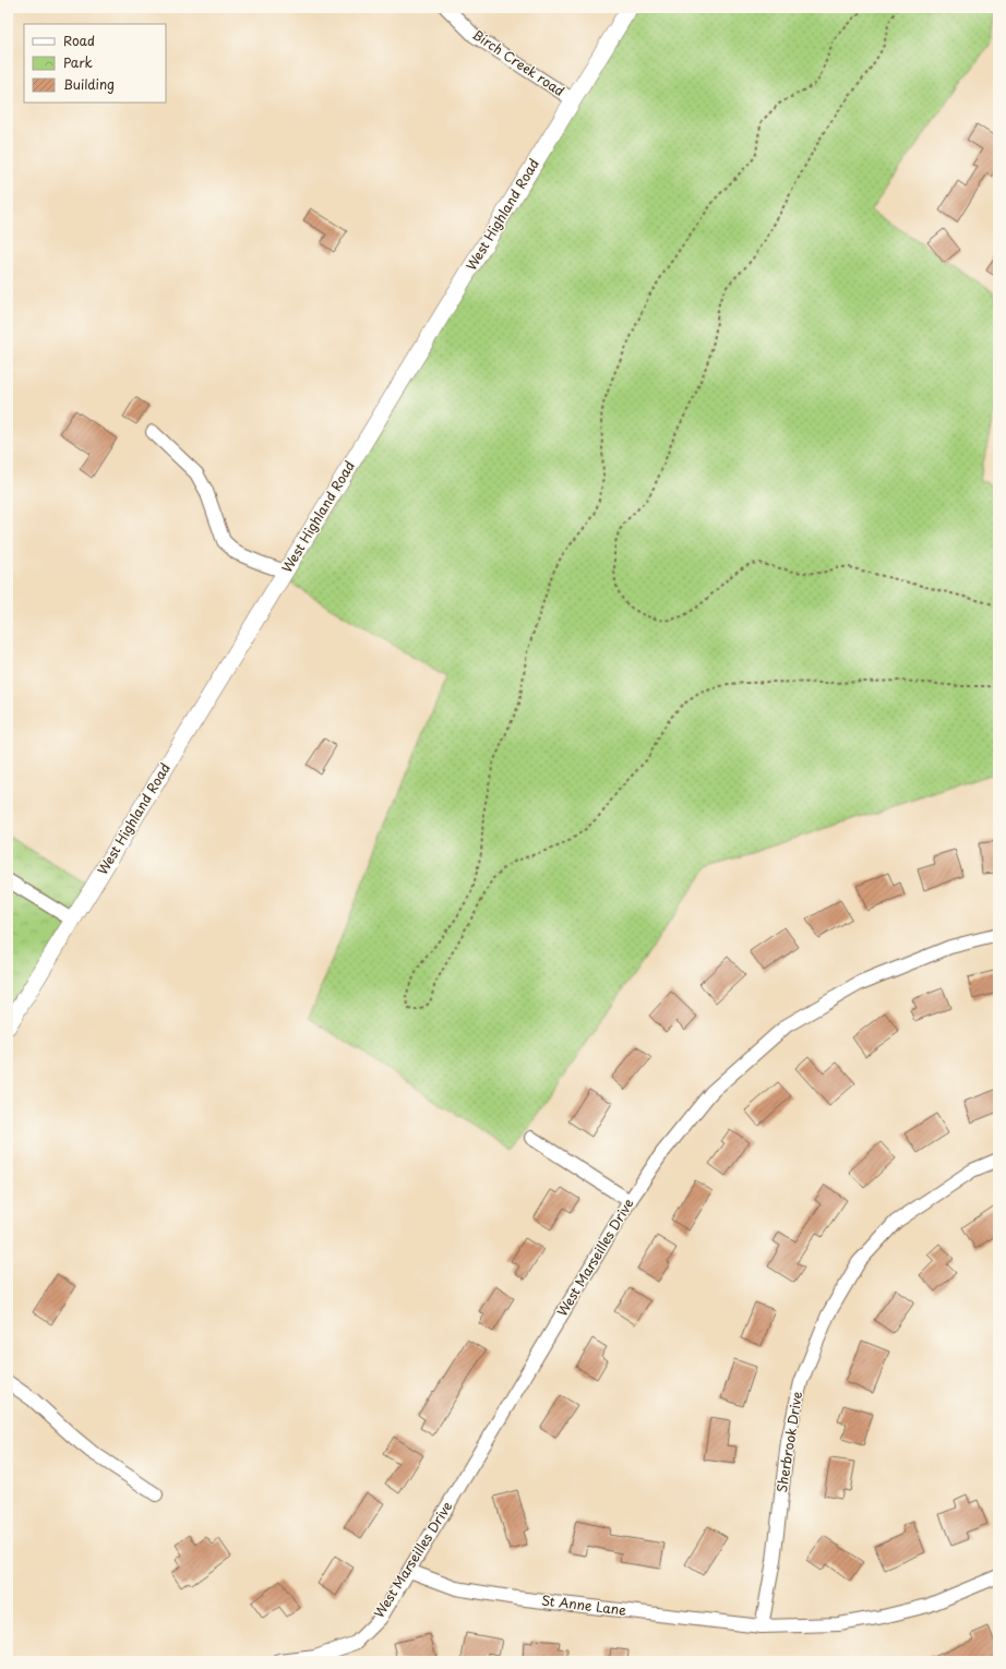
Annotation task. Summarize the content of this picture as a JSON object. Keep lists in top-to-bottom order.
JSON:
{
  "streets": {
    "main road": ["West Highland Road"],
    "street": [
      "Birch Creek road",
      "West Marseilles Drive",
      "Sherbrook Drive",
      "St Anne Lane"
    ]
  },
  "crossings": [
    ["Birch Creek road", "West Highland Road"],
    ["West Marseilles Drive", "St Anne Lane"],
    ["Sherbrook Drive", "St Anne Lane"]
  ],
  "legend": ["Road", "Park", "Building"]
}
